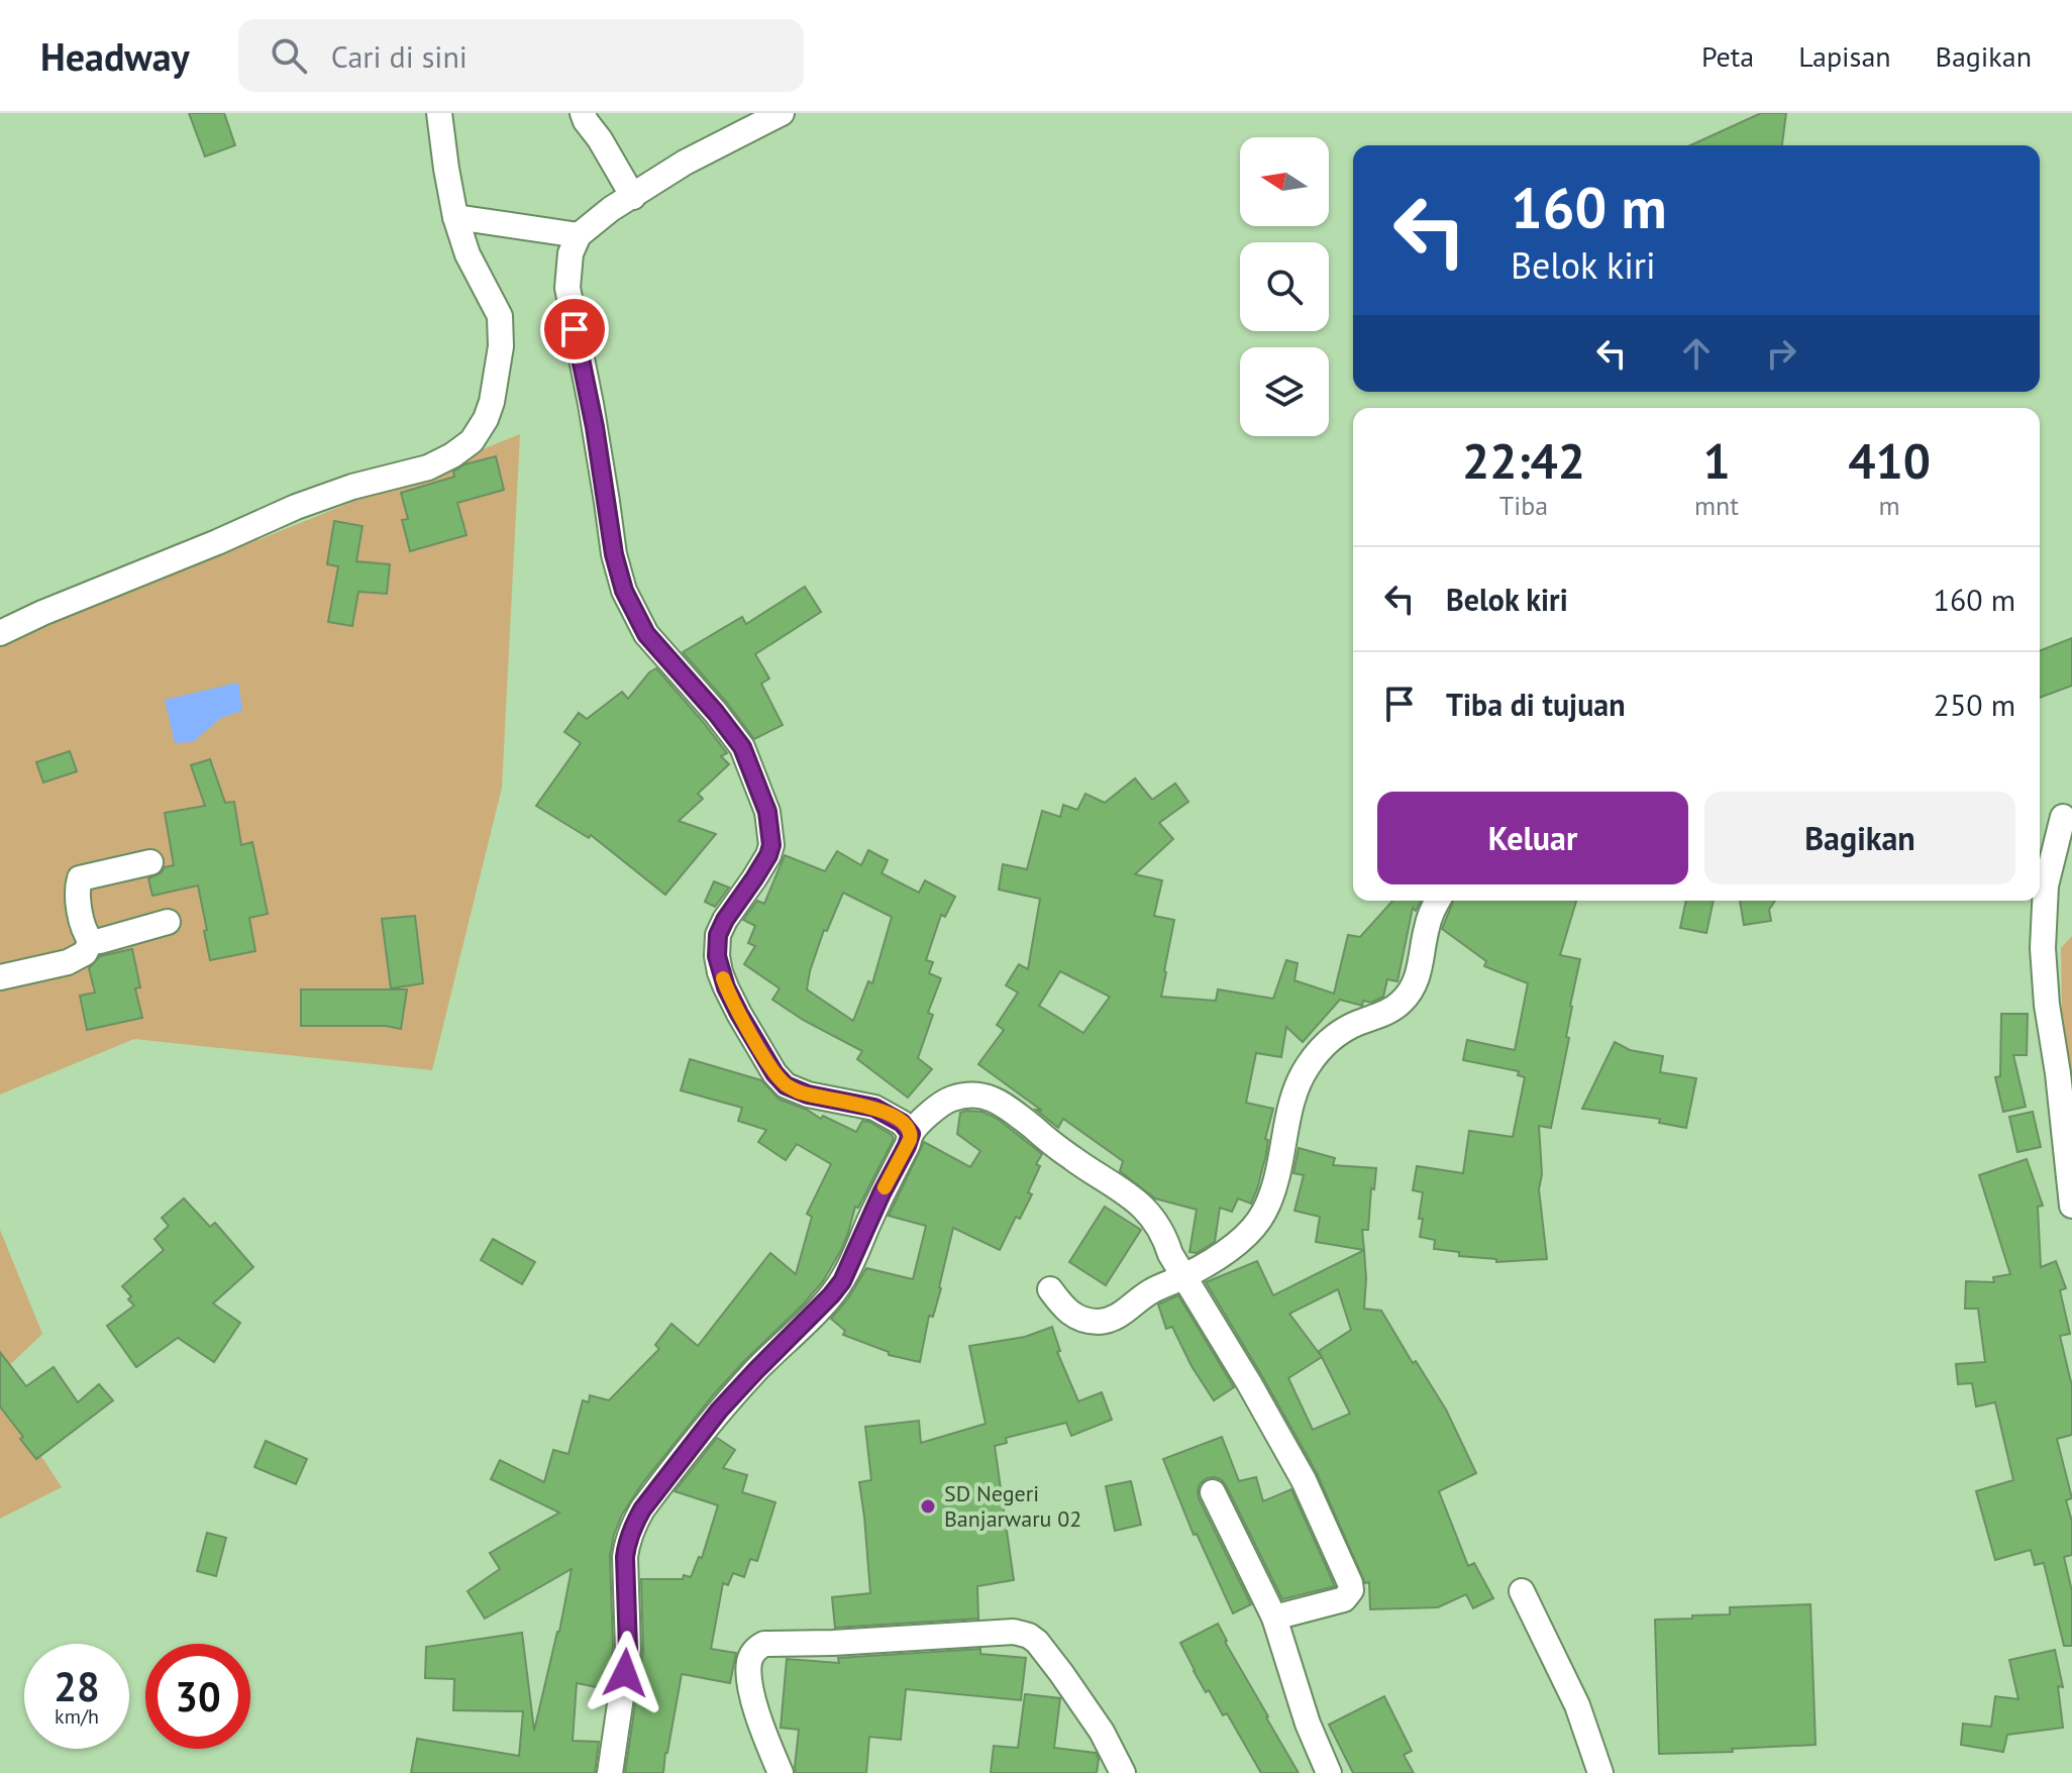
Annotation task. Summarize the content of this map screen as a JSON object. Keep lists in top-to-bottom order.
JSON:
{
  "places": ["SD Negeri Banjarwaru 02"],
  "north": "left",
  "page": {
    "header": "Headway",
    "search": "Cari di sini",
    "nav": ["Peta", "Lapisan", "Bagikan"],
    "turn": ["160 m", "Belok kiri"],
    "eta": [
      "22:42",
      "Tiba",
      "1",
      "mnt",
      "410",
      "m"
    ],
    "list": [
      {
        "name": "Belok kiri",
        "value": "160 m"
      },
      {
        "name": "Tiba di tujuan",
        "value": "250 m"
      }
    ],
    "buttons": ["Keluar", "Bagikan"],
    "speed": "28 km/h",
    "limit": "30"
  }
}
